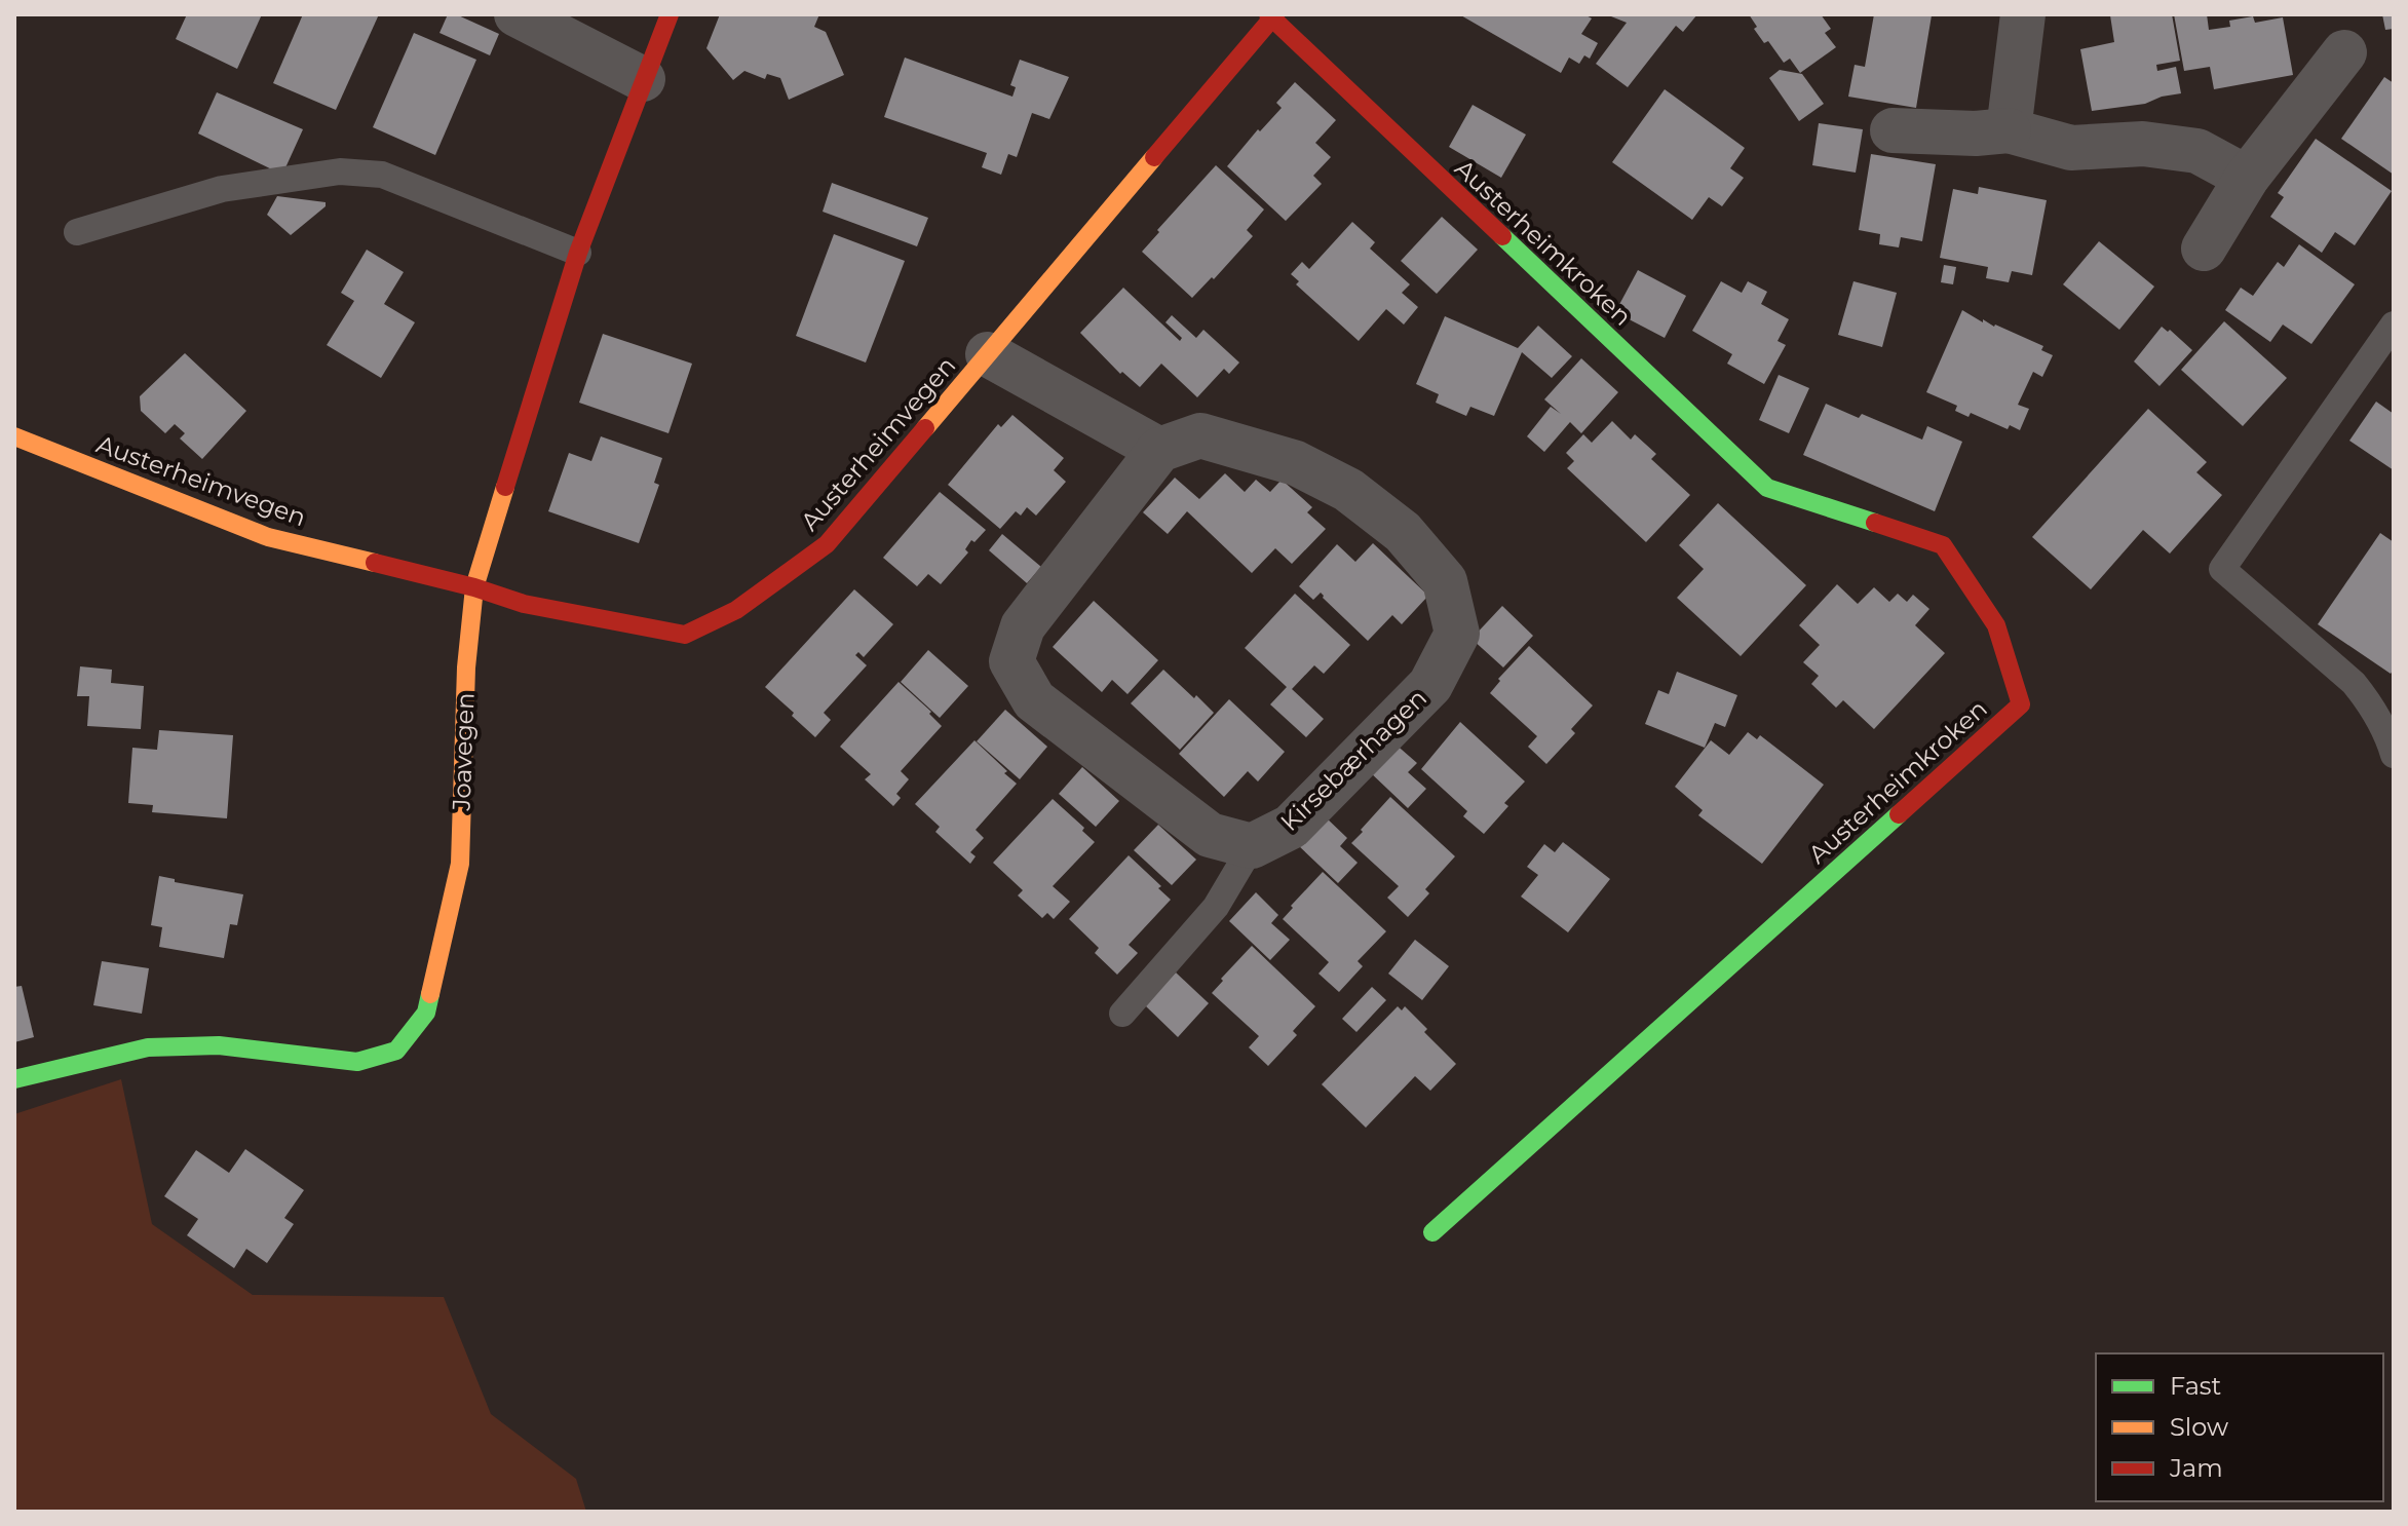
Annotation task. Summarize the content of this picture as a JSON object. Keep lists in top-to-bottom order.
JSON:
{
  "streets": {
    "street": [
      "Austerheimkroken",
      "Austerheimvegen",
      "Joavegen",
      "Kirsebærhagen"
    ]
  },
  "crossings": [
    ["Austerheimkroken", "Austerheimvegen"],
    ["Austerheimvegen", "Joavegen"]
  ],
  "legend": ["Fast", "Slow", "Jam"]
}
